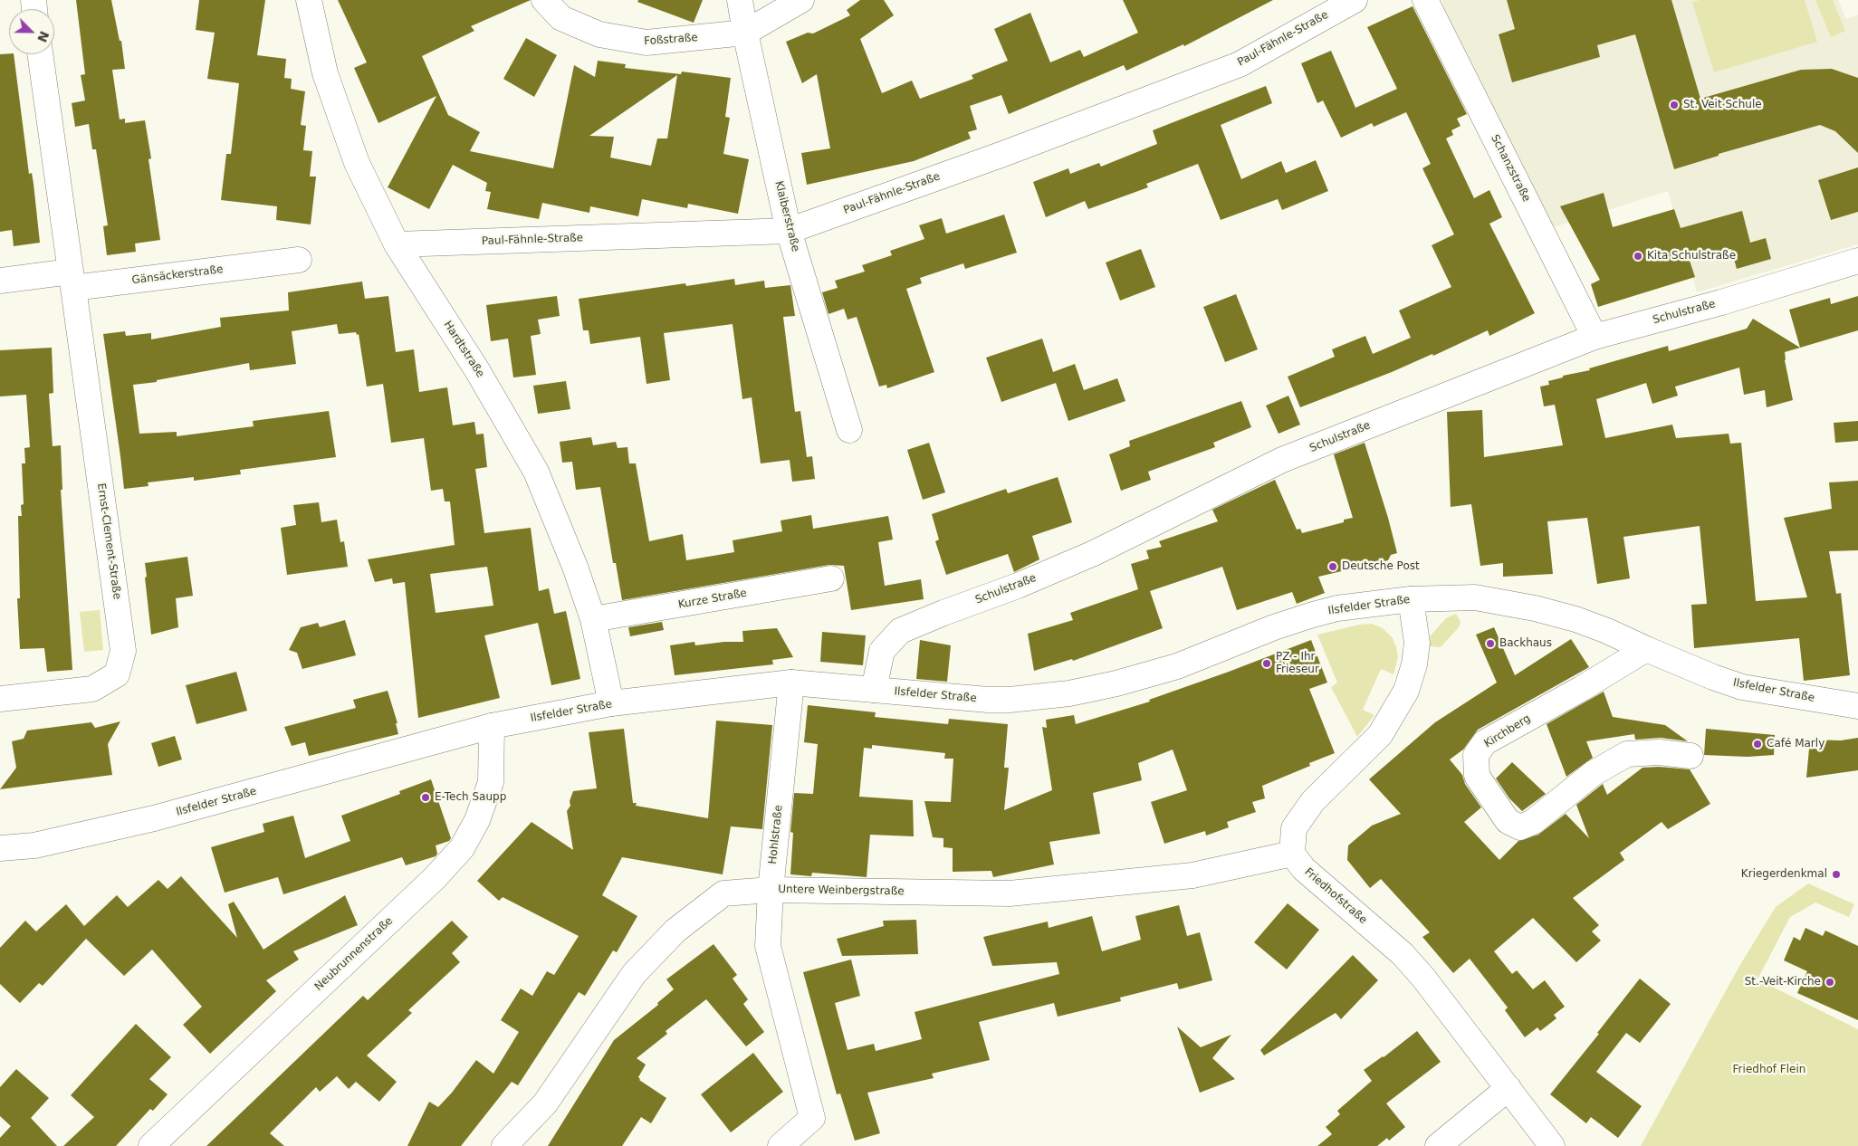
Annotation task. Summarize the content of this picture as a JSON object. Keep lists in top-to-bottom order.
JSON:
{
  "streets": {
    "street": [
      "Paul-Fähnle-Straße",
      "Foßstraße",
      "Schanzstraße",
      "Klaiberstraße",
      "Gänsäckerstraße",
      "Schulstraße",
      "Hardtstraße",
      "Ernst-Clement-Straße",
      "Kurze Straße",
      "Ilsfelder Straße",
      "Kirchberg",
      "Hohlstraße",
      "Untere Weinbergstraße",
      "Friedhofstraße",
      "Neubrunnenstraße"
    ]
  },
  "crossings": [
    ["Paul-Fähnle-Straße", "Klaiberstraße"],
    ["Paul-Fähnle-Straße", "Hardtstraße"],
    ["Foßstraße", "Klaiberstraße"],
    ["Schanzstraße", "Schulstraße"],
    ["Gänsäckerstraße", "Ernst-Clement-Straße"],
    ["Schulstraße", "Ilsfelder Straße"],
    ["Hardtstraße", "Kurze Straße"],
    ["Hardtstraße", "Ilsfelder Straße"],
    ["Ilsfelder Straße", "Kirchberg"],
    ["Ilsfelder Straße", "Hohlstraße"],
    ["Ilsfelder Straße", "Neubrunnenstraße"],
    ["Hohlstraße", "Untere Weinbergstraße"],
    ["Untere Weinbergstraße", "Friedhofstraße"]
  ],
  "parks": ["Friedhof Flein"],
  "places": [
    "St. Veit Schule",
    "Kita Schulstraße",
    "Deutsche Post",
    "Backhaus",
    "PZ - Ihr Frieseur",
    "Café Marly",
    "E-Tech Saupp",
    "Kriegerdenkmal",
    "St.-Veit-Kirche"
  ],
  "north": "bottom right"
}
